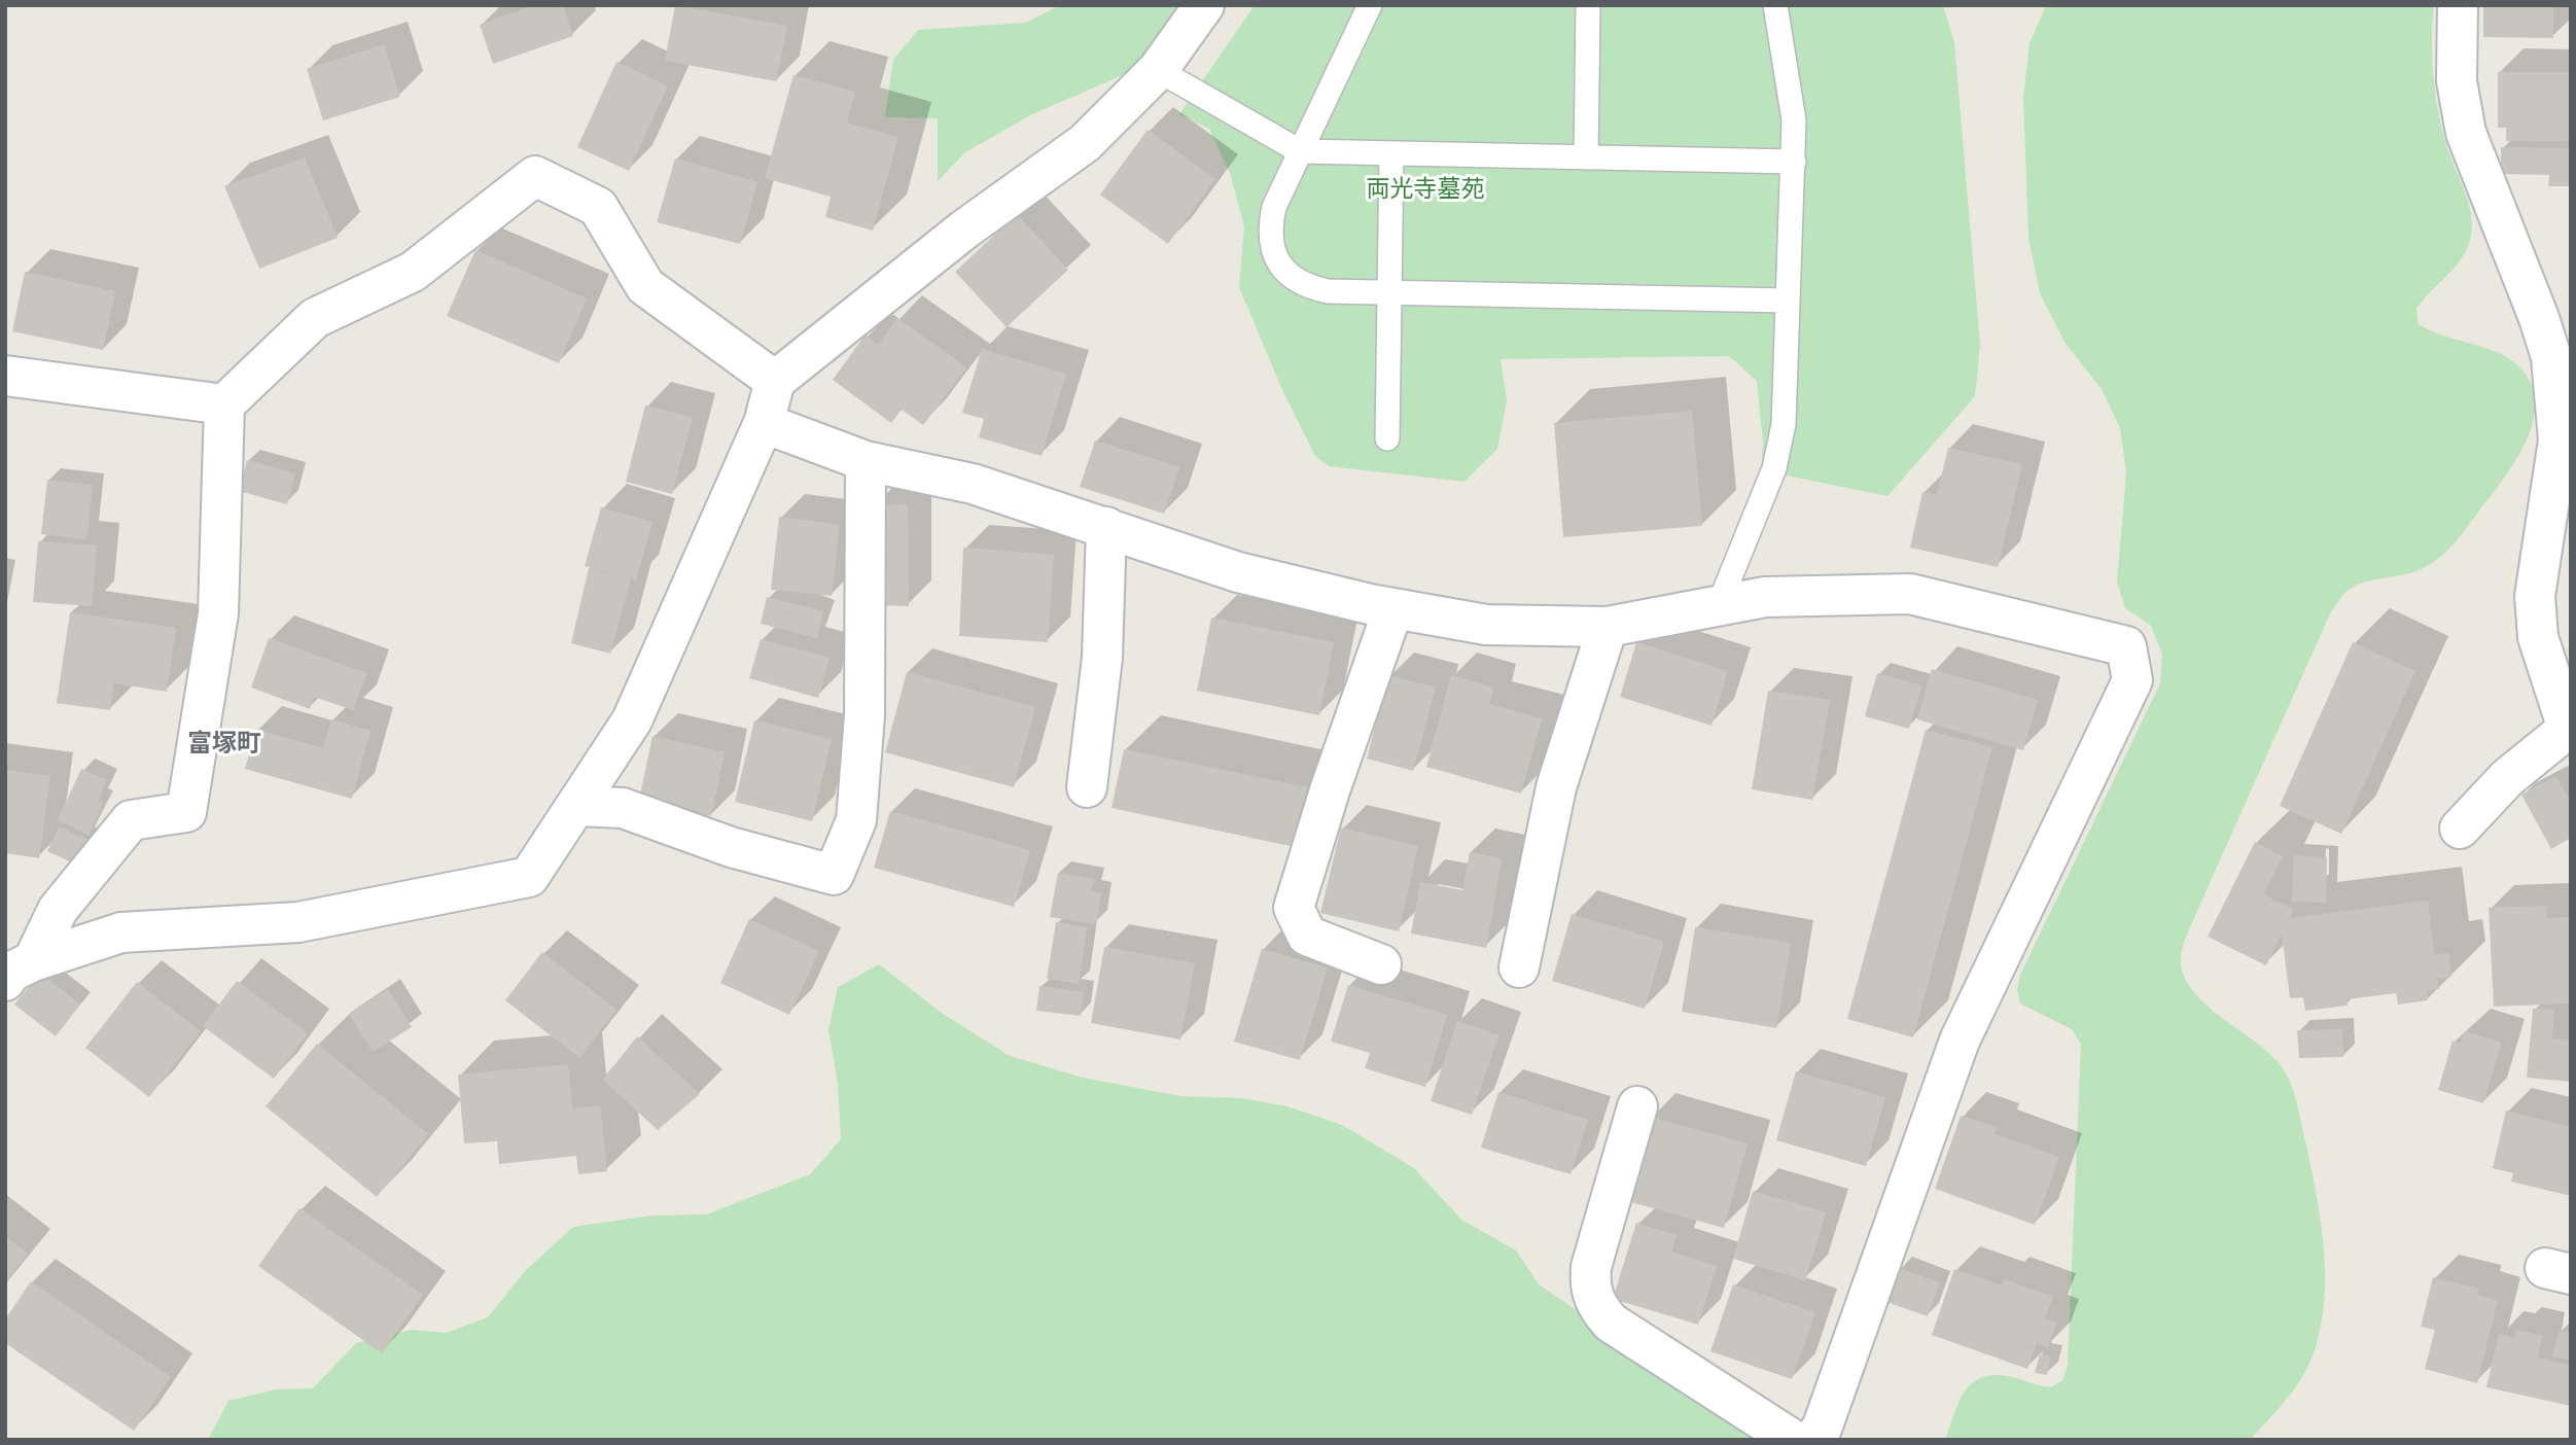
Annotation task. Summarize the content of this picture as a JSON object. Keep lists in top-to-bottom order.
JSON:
{
  "districts": ["富塚町"],
  "parks": ["両光寺墓苑"]
}
